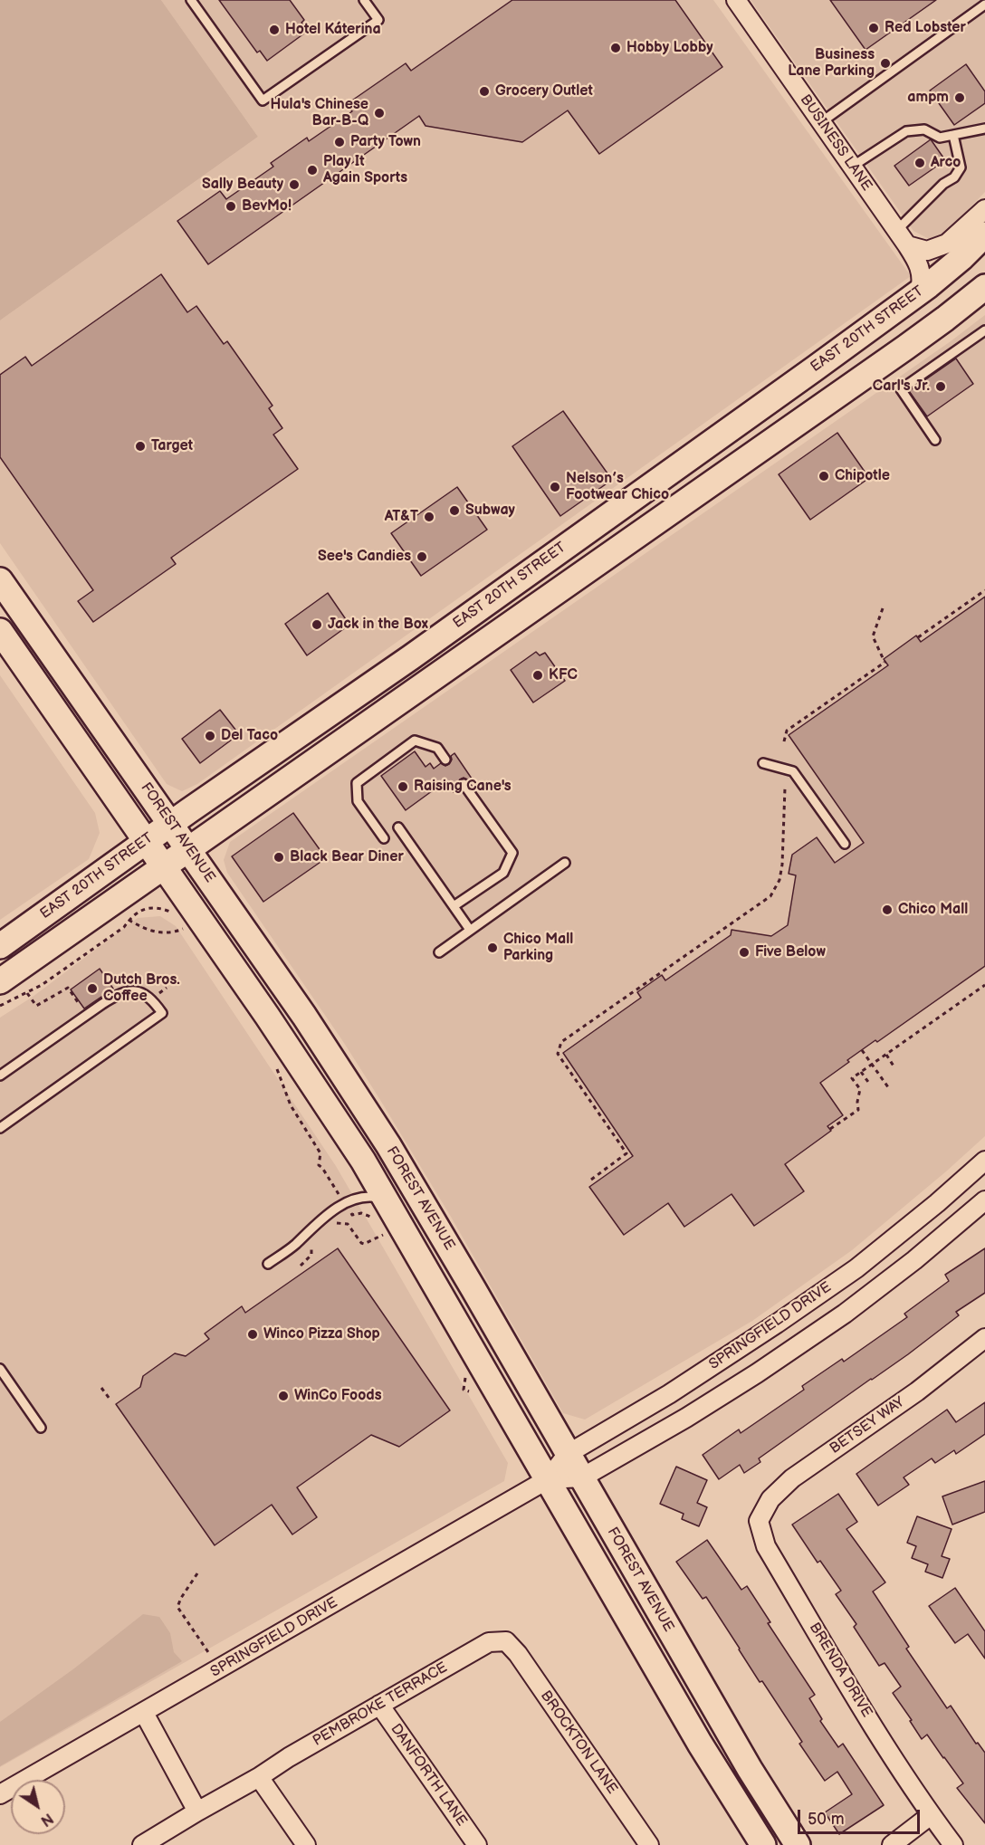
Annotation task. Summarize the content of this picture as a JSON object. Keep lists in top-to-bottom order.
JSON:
{
  "streets": {
    "street": [
      "BUSINESS LANE",
      "EAST 20TH STREET",
      "FOREST AVENUE",
      "SPRINGFIELD DRIVE",
      "BETSEY WAY",
      "BRENDA DRIVE",
      "PEMBROKE TERRACE",
      "BROCKTON LANE",
      "DANFORTH LANE"
    ]
  },
  "crossings": [
    ["BUSINESS LANE", "EAST 20TH STREET"],
    ["EAST 20TH STREET", "FOREST AVENUE"],
    ["FOREST AVENUE", "SPRINGFIELD DRIVE"],
    ["BETSEY WAY", "BRENDA DRIVE"],
    ["PEMBROKE TERRACE", "BROCKTON LANE"],
    ["PEMBROKE TERRACE", "DANFORTH LANE"]
  ],
  "places": [
    "Red Lobster",
    "Hotel Káterina",
    "Hobby Lobby",
    "Business Lane Parking",
    "Grocery Outlet",
    "ampm",
    "Hula's Chinese Bar-B-Q",
    "Party Town",
    "Arco",
    "Play It Again Sports",
    "Sally Beauty",
    "BevMo!",
    "Carl's Jr.",
    "Target",
    "Chipotle",
    "Nelson’s Footwear Chico",
    "Subway",
    "AT&T",
    "See's Candies",
    "Jack in the Box",
    "KFC",
    "Del Taco",
    "Raising Cane's",
    "Black Bear Diner",
    "Chico Mall",
    "Chico Mall Parking",
    "Five Below",
    "Dutch Bros. Coffee",
    "Winco Pizza Shop",
    "WinCo Foods"
  ],
  "scale_bar": "50 m",
  "north": "bottom right"
}
